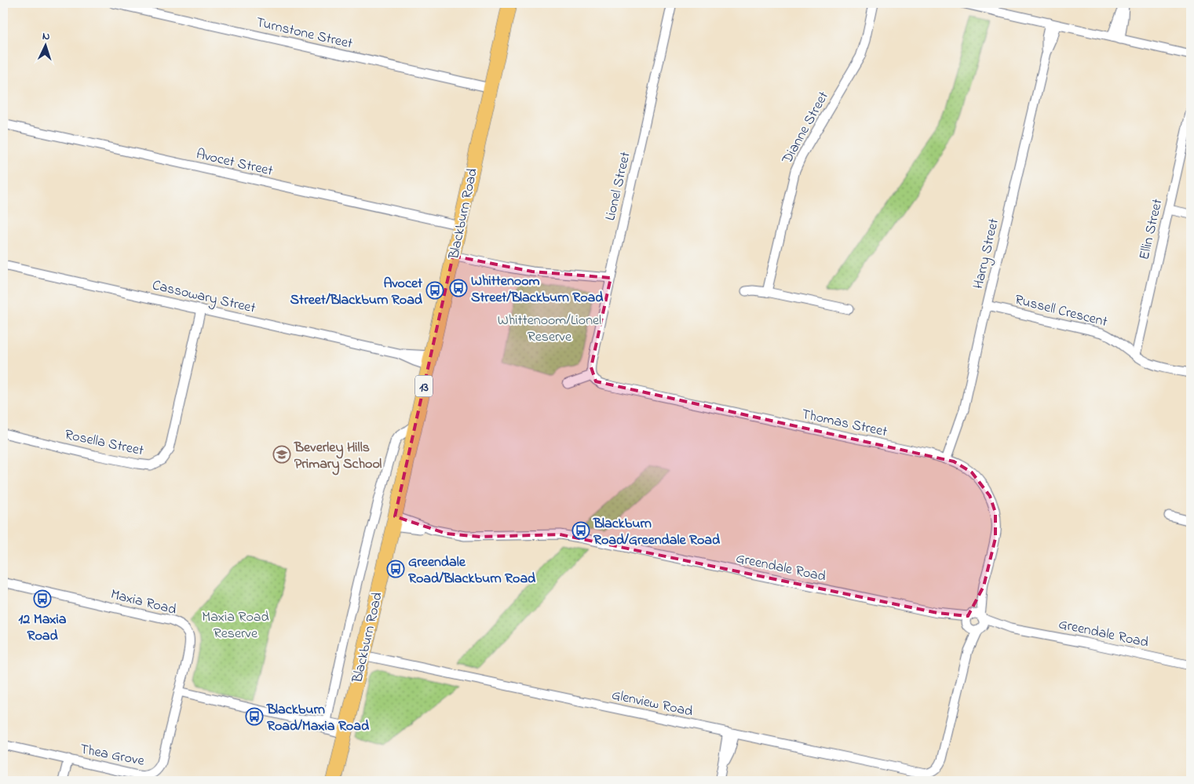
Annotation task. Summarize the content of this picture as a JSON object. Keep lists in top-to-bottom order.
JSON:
{
  "streets": {
    "main road": ["Blackburn Road", "13"],
    "street": [
      "Turnstone Street",
      "Dianne Street",
      "Avocet Street",
      "Lionel Street",
      "Ellin Street",
      "Harry Street",
      "Cassowary Street",
      "Russell Crescent",
      "Thomas Street",
      "Rosella Street",
      "Greendale Road",
      "Maxia Road",
      "Glenview Road",
      "Thea Grove"
    ]
  },
  "crossings": [
    ["Turnstone Street", "Blackburn Road"],
    ["Avocet Street", "Blackburn Road"],
    ["Lionel Street", "Thomas Street"],
    ["Blackburn Road", "Cassowary Street"],
    ["Blackburn Road", "Greendale Road"],
    ["Blackburn Road", "Glenview Road"],
    ["Ellin Street", "Russell Crescent"],
    ["Harry Street", "Russell Crescent"],
    ["Harry Street", "Thomas Street"],
    ["Cassowary Street", "Rosella Street"],
    ["Thomas Street", "Greendale Road"],
    ["Thomas Street", "Glenview Road"],
    ["Maxia Road", "Thea Grove"]
  ],
  "parks": ["Whittenoom/Lionel Reserve", "Maxia Road Reserve"],
  "places": {
    "bus stop": [
      "Whittenoom Street/Blackburn Road",
      "Avocet Street/Blackburn Road",
      "Blackburn Road/Greendale Road",
      "Greendale Road/Blackburn Road",
      "12 Maxia Road",
      "Blackburn Road/Maxia Road"
    ],
    "school or university": ["Beverley Hills Primary School"]
  },
  "north": "top"
}
